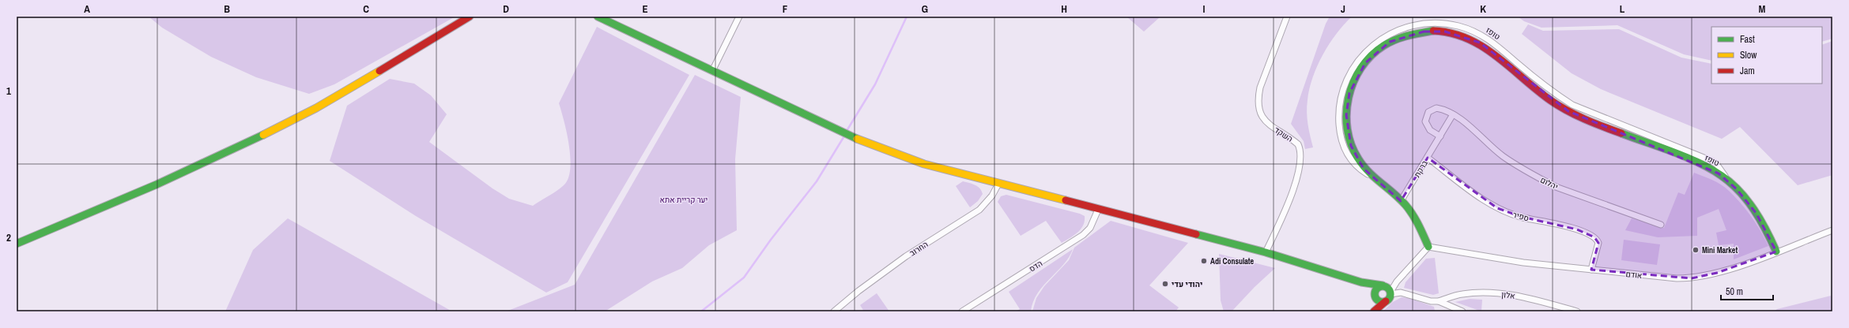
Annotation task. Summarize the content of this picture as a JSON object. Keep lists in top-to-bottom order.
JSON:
{
  "streets": {
    "street": [
      "טופז",
      "השקד",
      "ברקת",
      "יהלום",
      "ספיר",
      "החרוב",
      "הדס",
      "אודם",
      "אלון"
    ]
  },
  "crossings": [
    ["טופז", "ברקת"],
    ["טופז", "אודם"],
    ["ברקת", "יהלום"],
    ["ברקת", "ספיר"],
    ["ספיר", "אודם"]
  ],
  "parks": ["יער קריית אתא"],
  "places": ["Mini Market", "Adi Consulate", "יהודי עדי"],
  "legend": ["Fast", "Slow", "Jam"],
  "scale_bar": "50 m",
  "grid": {
    "columns": [
      "A",
      "B",
      "C",
      "D",
      "E",
      "F",
      "G",
      "H",
      "I",
      "J",
      "K",
      "L",
      "M"
    ],
    "rows": ["1", "2"]
  }
}
